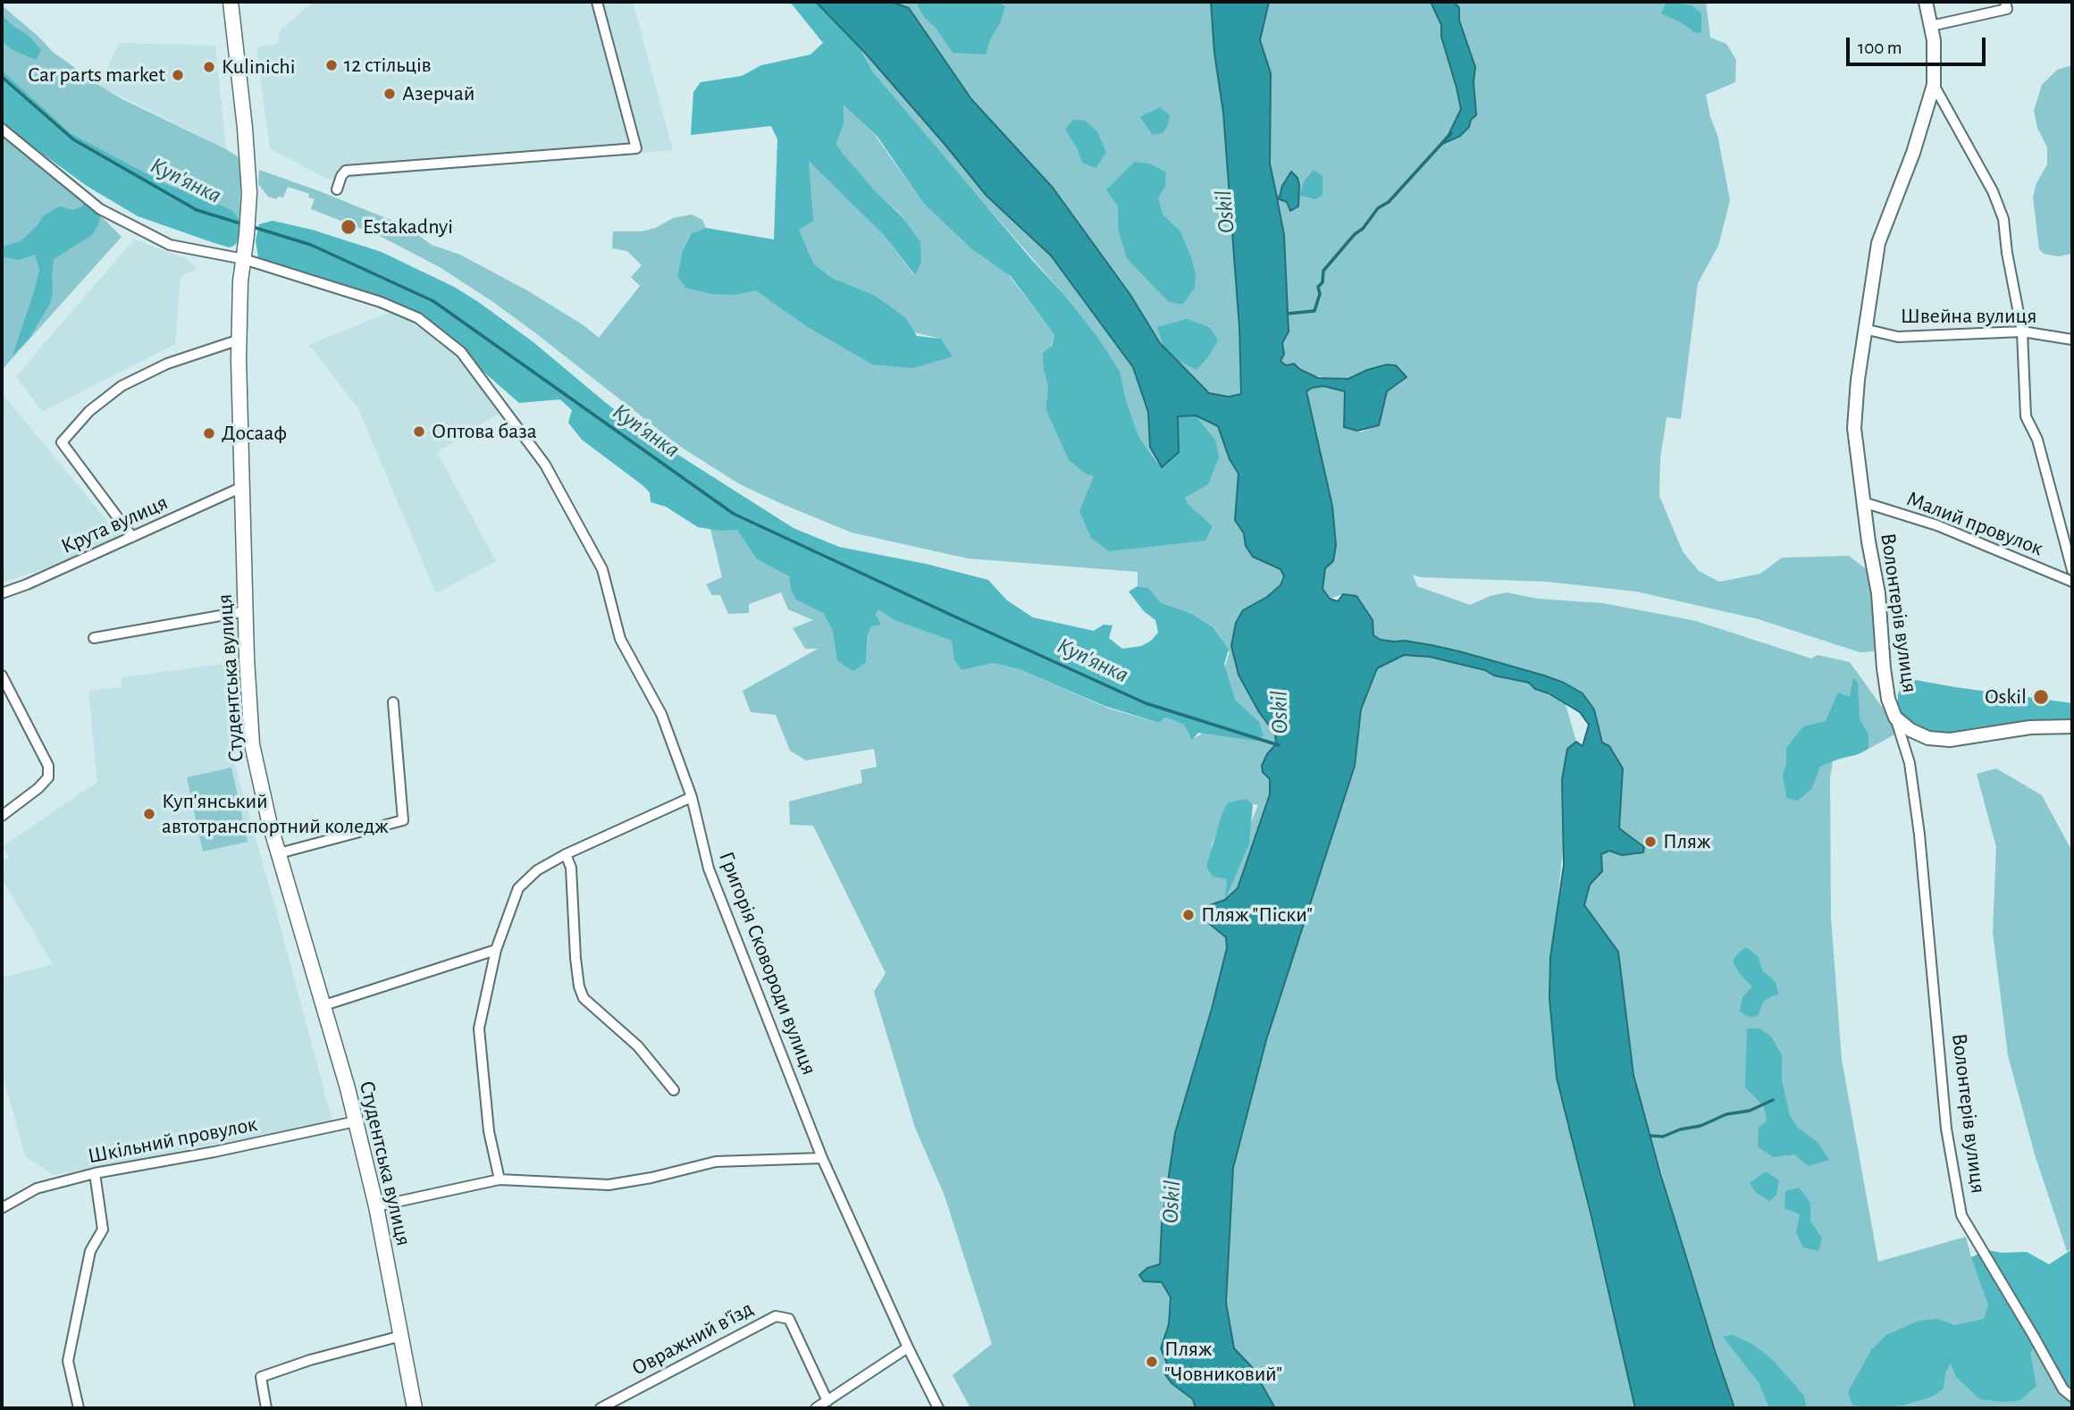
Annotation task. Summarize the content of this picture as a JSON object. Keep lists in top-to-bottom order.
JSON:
{
  "streets": {
    "main road": ["Студентська вулиця"],
    "street": [
      "Швейна вулиця",
      "Малий провулок",
      "Крута вулиця",
      "Волонтерів вулиця",
      "Григорія Сковороди вулиця",
      "Шкільний провулок",
      "Овражний в'їзд"
    ]
  },
  "crossings": [
    ["Швейна вулиця", "Волонтерів вулиця"],
    ["Малий провулок", "Волонтерів вулиця"],
    ["Крута вулиця", "Студентська вулиця"],
    ["Студентська вулиця", "Григорія Сковороди вулиця"],
    ["Студентська вулиця", "Шкільний провулок"]
  ],
  "water": ["Куп'янка", "Oskil"],
  "places": [
    "12 стільців",
    "Kulinichi",
    "Car parts market",
    "Азерчай",
    "Estakadnyi",
    "Оптова база",
    "Досааф",
    "Oskil",
    "Куп'янський автотранспортний коледж",
    "Пляж",
    "Пляж \"Піски\"",
    "Пляж \"Човниковий\""
  ],
  "scale_bar": "100 m"
}
